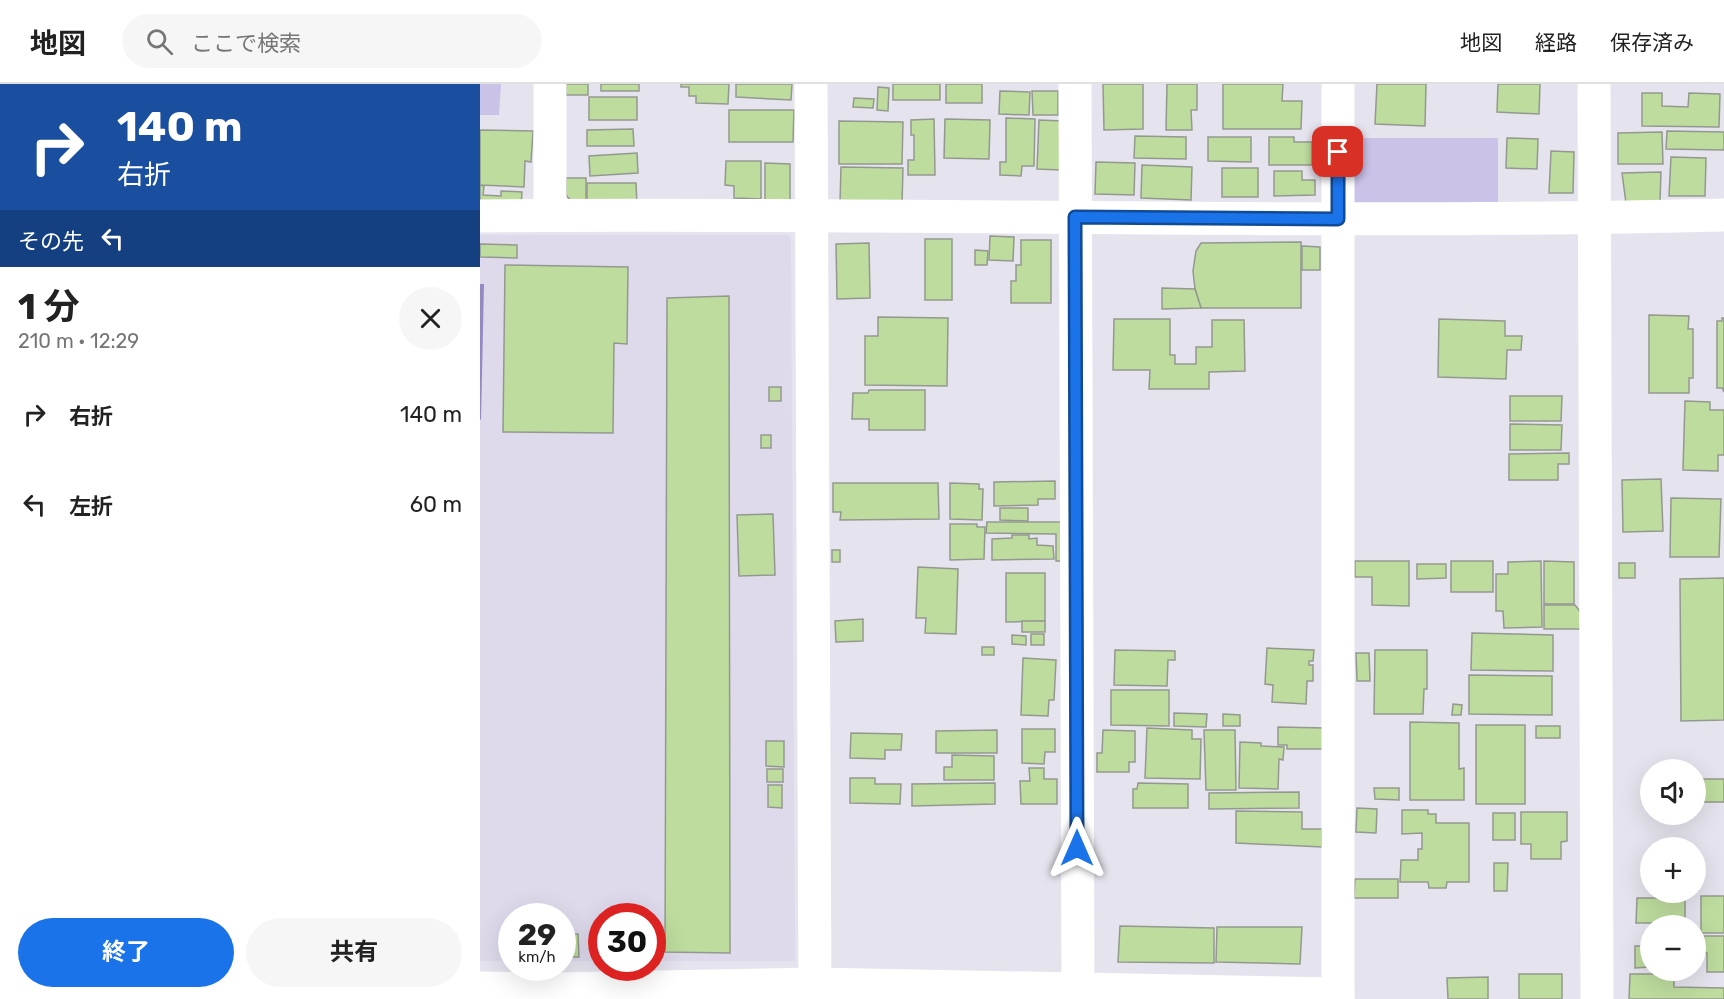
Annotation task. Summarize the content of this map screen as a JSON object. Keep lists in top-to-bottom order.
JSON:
{
  "page": {
    "header": "地図",
    "search": "ここで検索",
    "nav": ["地図", "経路", "保存済み"],
    "turn": ["140 m", "右折"],
    "then": "その先",
    "heading": ["1 分", "210 m · 12:29"],
    "list": [
      {
        "name": "右折",
        "value": "140 m"
      },
      {
        "name": "左折",
        "value": "60 m"
      }
    ],
    "map_buttons": ["+", "−"],
    "speed": "29 km/h",
    "limit": "30",
    "buttons": ["終了", "共有"]
  }
}
